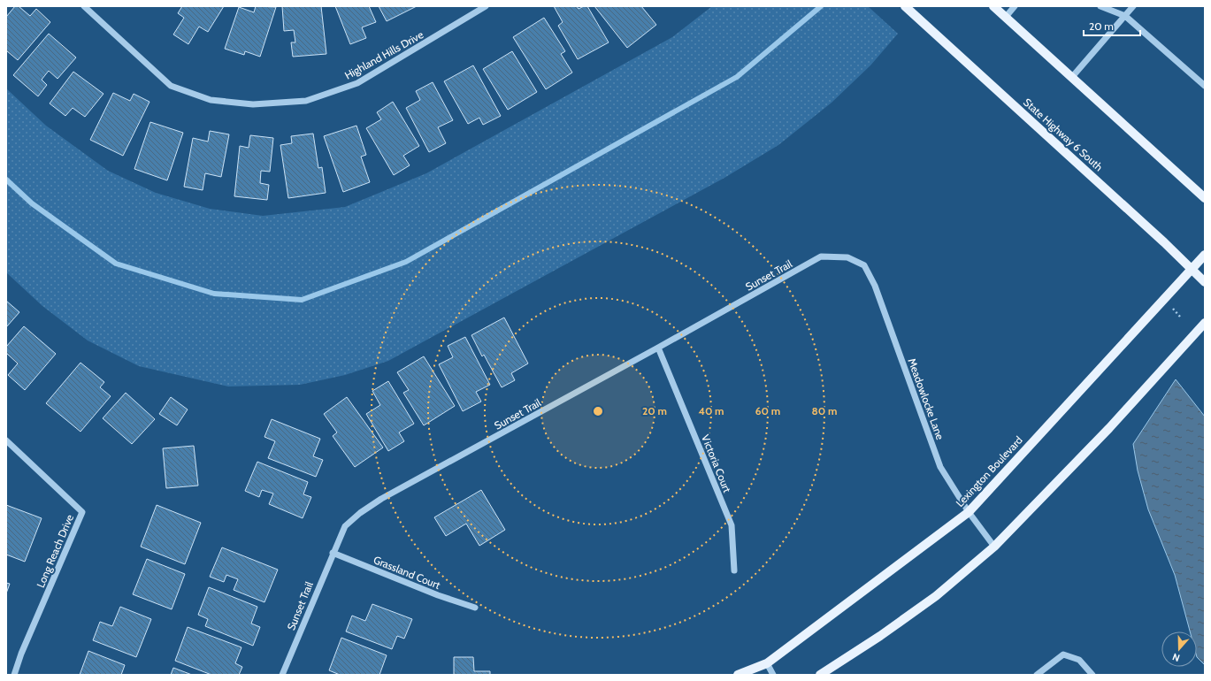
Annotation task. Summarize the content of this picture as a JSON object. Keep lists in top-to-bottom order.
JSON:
{
  "streets": {
    "main road": ["State Highway 6 South", "Lexington Boulevard"],
    "street": [
      "Highland Hills Drive",
      "Sunset Trail",
      "Meadowlocke Lane",
      "Victoria Court",
      "Long Reach Drive",
      "Grassland Court"
    ]
  },
  "crossings": [
    ["State Highway 6 South", "Lexington Boulevard"],
    ["Sunset Trail", "Meadowlocke Lane"],
    ["Sunset Trail", "Victoria Court"],
    ["Sunset Trail", "Grassland Court"],
    ["Meadowlocke Lane", "Lexington Boulevard"]
  ],
  "scale_bar": "20 m",
  "north": "bottom",
  "rings": [
    "20 m",
    "40 m",
    "60 m",
    "80 m"
  ]
}
